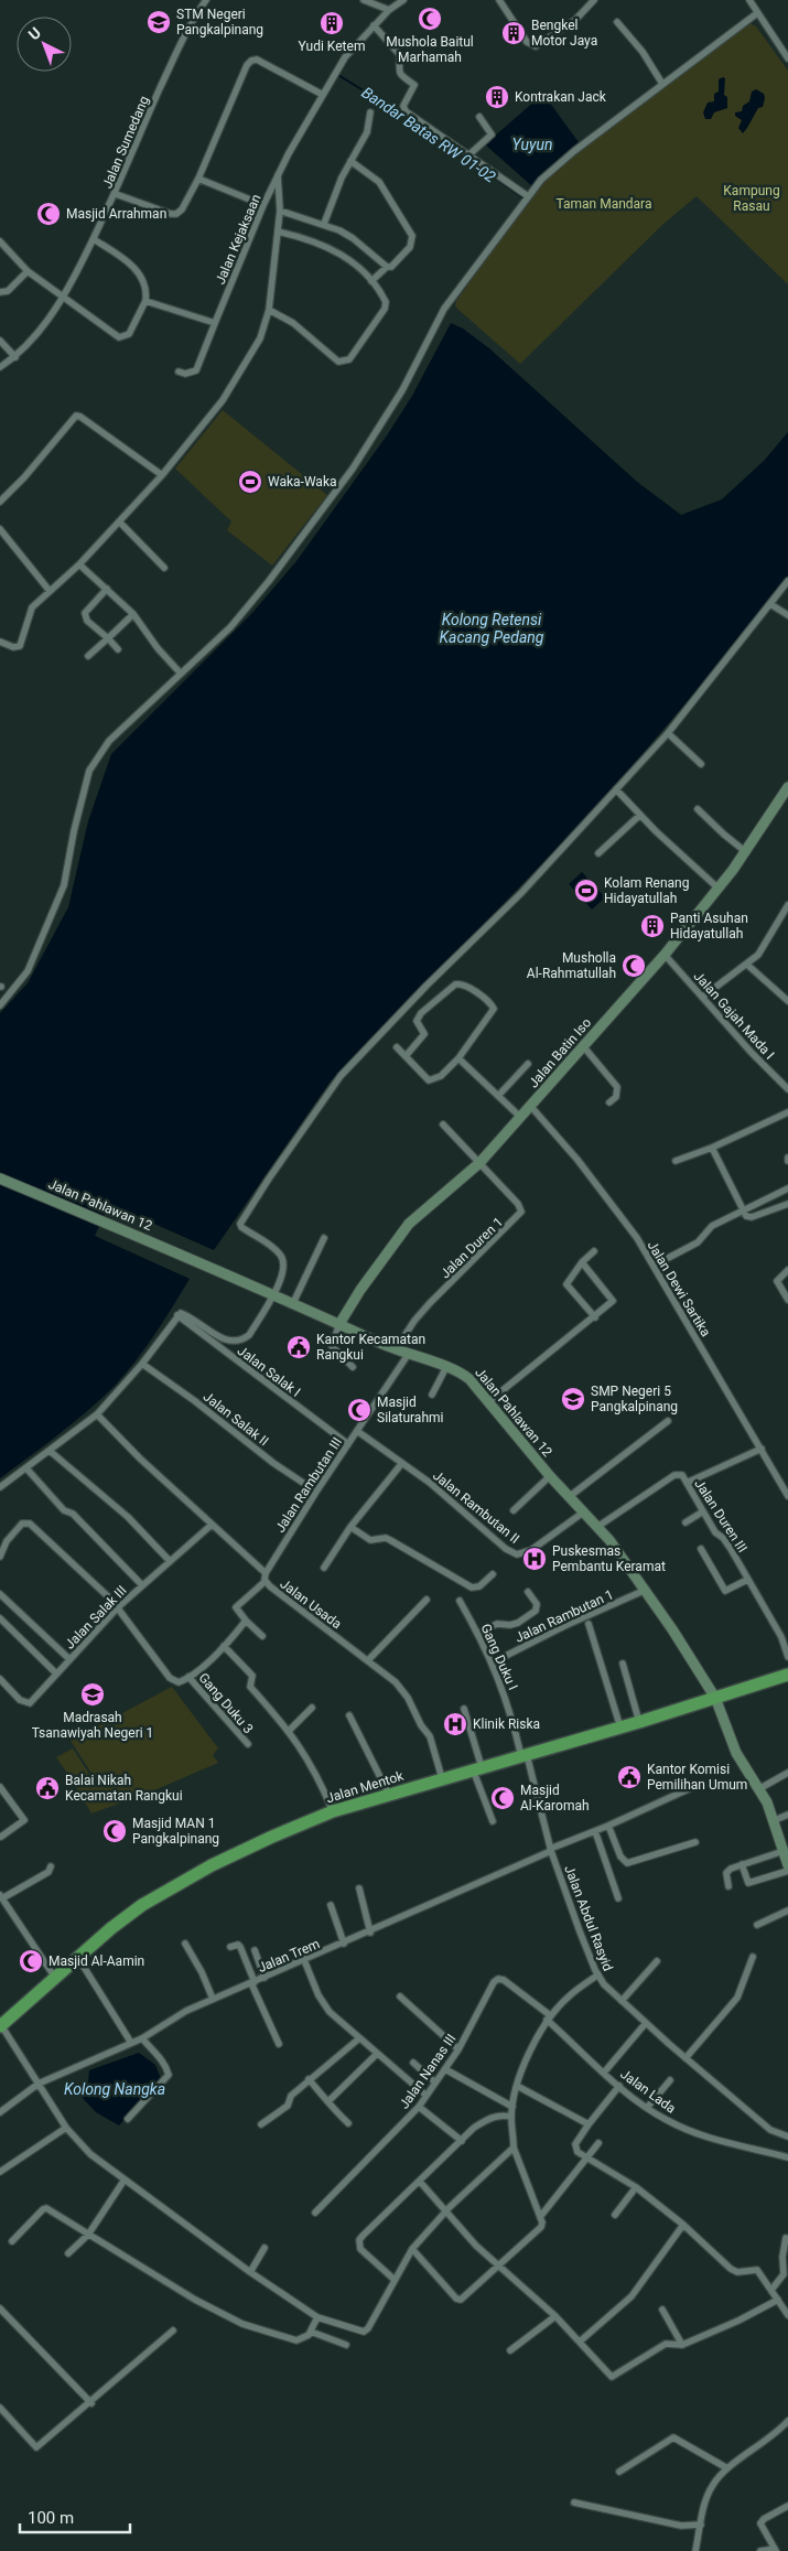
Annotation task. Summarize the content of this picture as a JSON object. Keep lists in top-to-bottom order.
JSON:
{
  "streets": {
    "highway": ["Jalan Mentok"],
    "main road": ["Jalan Batin Iso", "Jalan Pahlawan 12"],
    "street": [
      "Jalan Sumedang",
      "Jalan Kejaksaan",
      "Jalan Gajah Mada I",
      "Jalan Duren 1",
      "Jalan Dewi Sartika",
      "Jalan Salak I",
      "Jalan Salak II",
      "Jalan Rambutan III",
      "Jalan Rambutan II",
      "Jalan Duren III",
      "Jalan Usada",
      "Jalan Rambutan 1",
      "Jalan Salak III",
      "Gang Duku I",
      "Gang Duku 3",
      "Jalan Abdul Rasyid",
      "Jalan Trem",
      "Jalan Nanas III",
      "Jalan Lada"
    ]
  },
  "crossings": [
    ["Jalan Gajah Mada I", "Jalan Batin Iso"],
    ["Jalan Batin Iso", "Jalan Pahlawan 12"],
    ["Jalan Batin Iso", "Jalan Duren 1"],
    ["Jalan Batin Iso", "Jalan Dewi Sartika"],
    ["Jalan Pahlawan 12", "Jalan Duren 1"],
    ["Jalan Pahlawan 12", "Jalan Rambutan III"],
    ["Jalan Pahlawan 12", "Jalan Rambutan II"],
    ["Jalan Pahlawan 12", "Jalan Duren III"],
    ["Jalan Pahlawan 12", "Jalan Rambutan 1"],
    ["Jalan Pahlawan 12", "Jalan Mentok"],
    ["Jalan Salak I", "Jalan Rambutan III"],
    ["Jalan Salak II", "Jalan Rambutan III"],
    ["Jalan Rambutan III", "Jalan Rambutan II"],
    ["Jalan Rambutan III", "Jalan Usada"],
    ["Jalan Usada", "Jalan Salak III"],
    ["Jalan Usada", "Jalan Mentok"],
    ["Jalan Rambutan 1", "Gang Duku I"],
    ["Gang Duku I", "Jalan Mentok"],
    ["Gang Duku I", "Jalan Abdul Rasyid"],
    ["Jalan Mentok", "Jalan Abdul Rasyid"],
    ["Jalan Abdul Rasyid", "Jalan Trem"],
    ["Jalan Nanas III", "Jalan Lada"]
  ],
  "water": [
    "Bandar Batas RW 01-02",
    "Yuyun",
    "Kolong Retensi Kacang Pedang",
    "Kolong Nangka"
  ],
  "parks": ["Kampung Rasau", "Taman Mandara"],
  "places": {
    "mosque": [
      "Mushola Baitul Marhamah",
      "Masjid Arrahman",
      "Musholla Al-Rahmatullah",
      "Masjid Silaturahmi",
      "Masjid Al-Karomah",
      "Masjid MAN 1 Pangkalpinang",
      "Masjid Al-Aamin"
    ],
    "school or university": ["STM Negeri Pangkalpinang", "SMP Negeri 5 Pangkalpinang", "Madrasah Tsanawiyah Negeri 1"],
    "building": [
      "Yudi Ketem",
      "Bengkel Motor Jaya",
      "Kontrakan Jack",
      "Panti Asuhan Hidayatullah"
    ],
    "sports": ["Waka-Waka", "Kolam Renang Hidayatullah"],
    "public building": ["Kantor Kecamatan Rangkui", "Kantor Komisi Pemilihan Umum", "Balai Nikah Kecamatan Rangkui"],
    "hospital": ["Puskesmas Pembantu Keramat", "Klinik Riska"]
  },
  "scale_bar": "100 m",
  "north": "top left"
}
